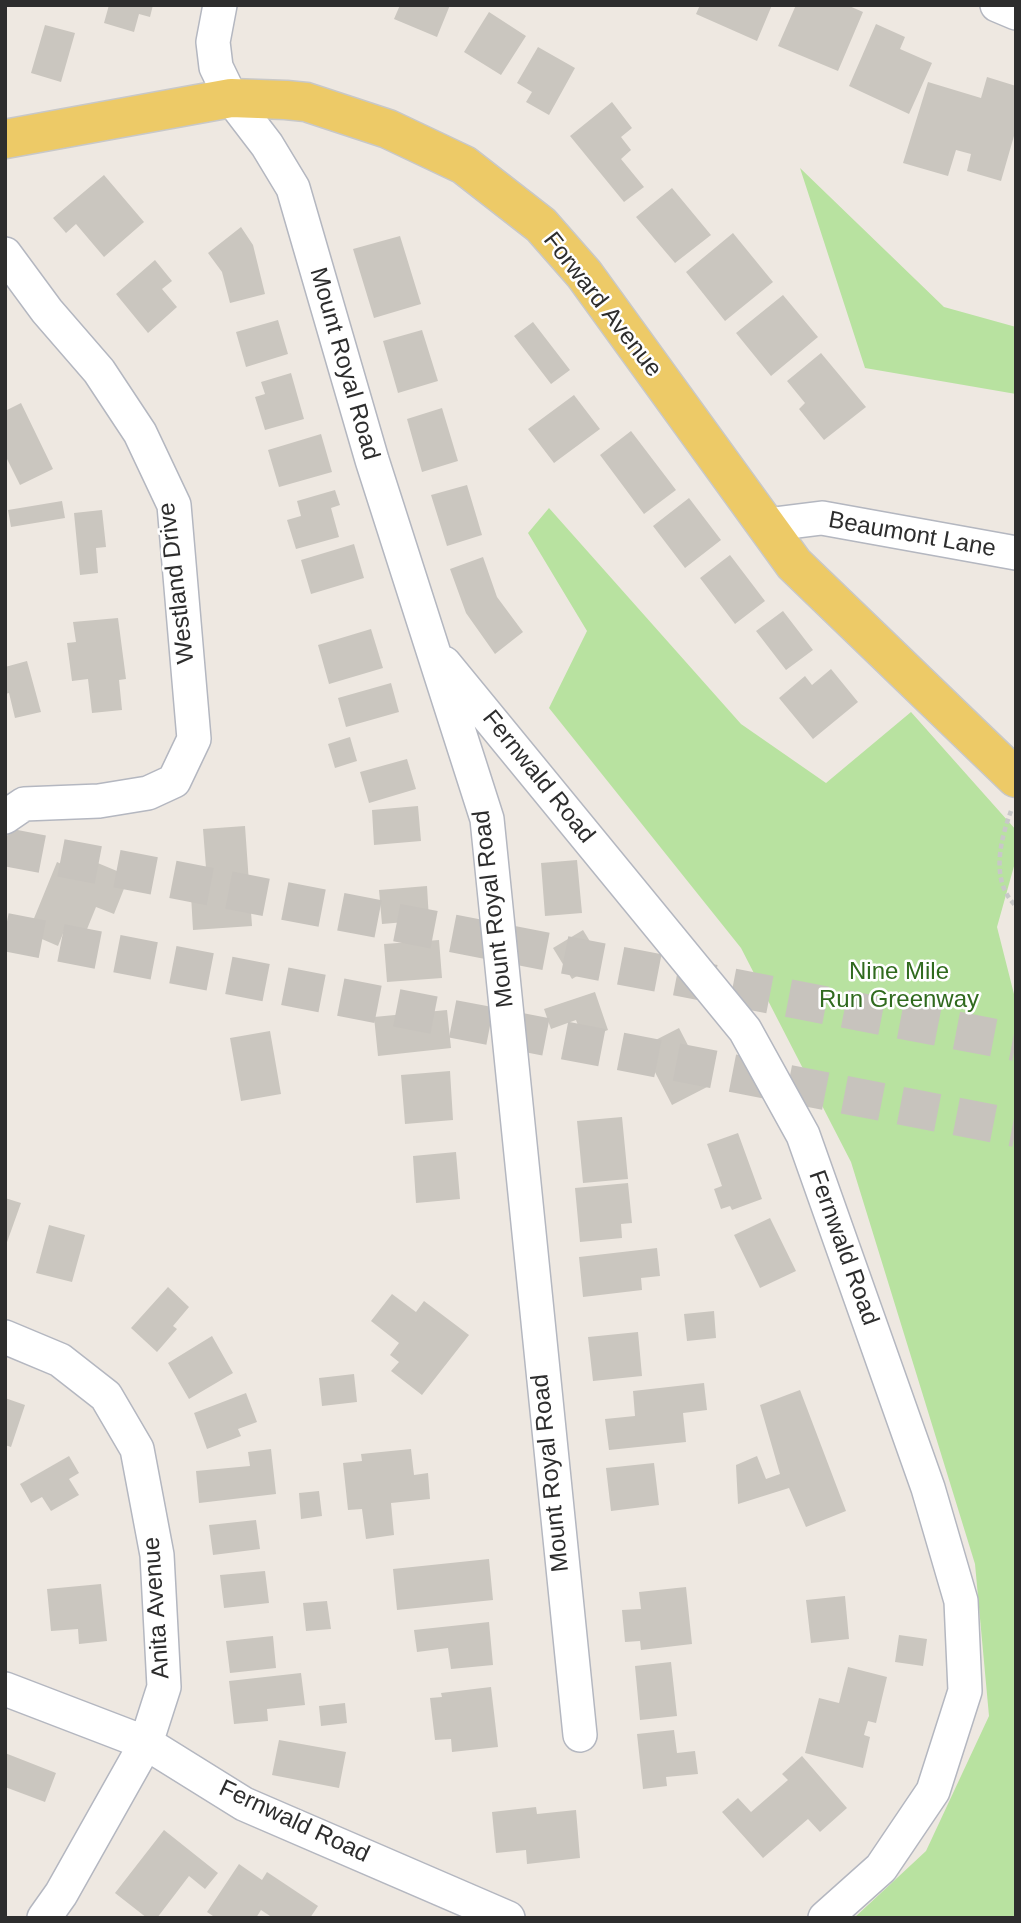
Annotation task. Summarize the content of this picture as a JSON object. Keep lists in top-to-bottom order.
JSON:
{
  "streets": {
    "main road": ["Forward Avenue"],
    "street": [
      "Mount Royal Road",
      "Beaumont Lane",
      "Westland Drive",
      "Fernwald Road",
      "Anita Avenue"
    ]
  },
  "crossings": [
    ["Forward Avenue", "Mount Royal Road"],
    ["Forward Avenue", "Beaumont Lane"],
    ["Mount Royal Road", "Fernwald Road"],
    ["Fernwald Road", "Anita Avenue"]
  ],
  "parks": ["Nine Mile Run Greenway"]
}
